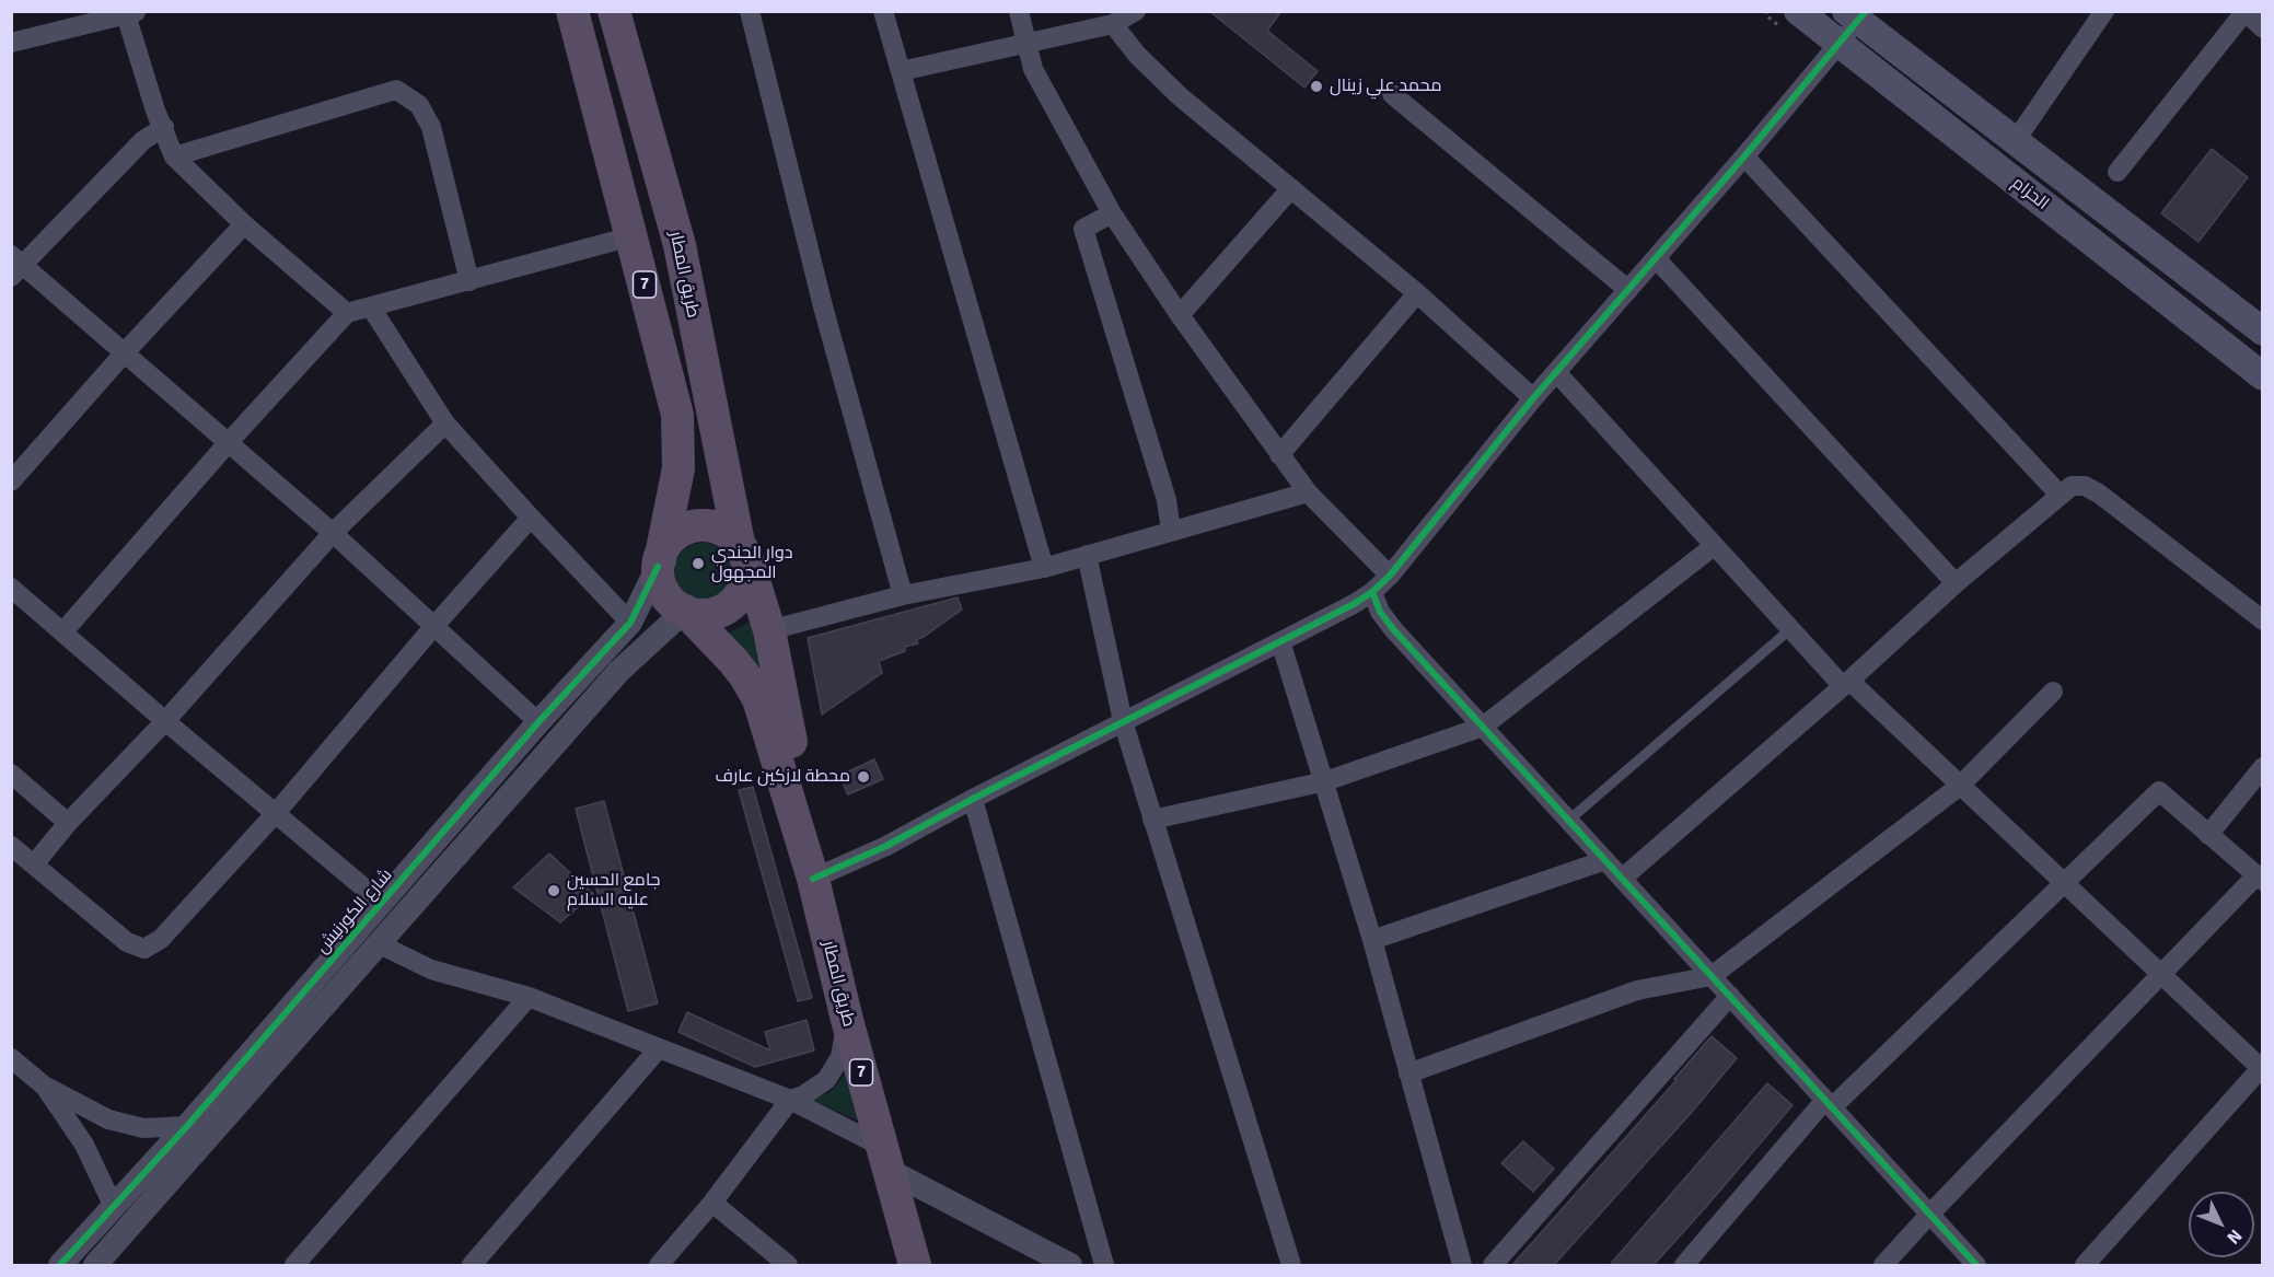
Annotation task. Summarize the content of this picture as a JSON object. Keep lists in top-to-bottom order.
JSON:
{
  "streets": {
    "highway": ["طريق المطار", "7"],
    "main road": ["الحزام"],
    "street": ["شارع الكورنيش"]
  },
  "crossings": [
    ["طريق المطار", "7"],
    ["طريق المطار", "شارع الكورنيش"],
    ["7", "شارع الكورنيش"]
  ],
  "places": [
    "محمد علي زينال",
    "دوار الجندي المجهول",
    "محطة لازكين عارف",
    "جامع الحسين عليه السلام"
  ],
  "north": "bottom right"
}
